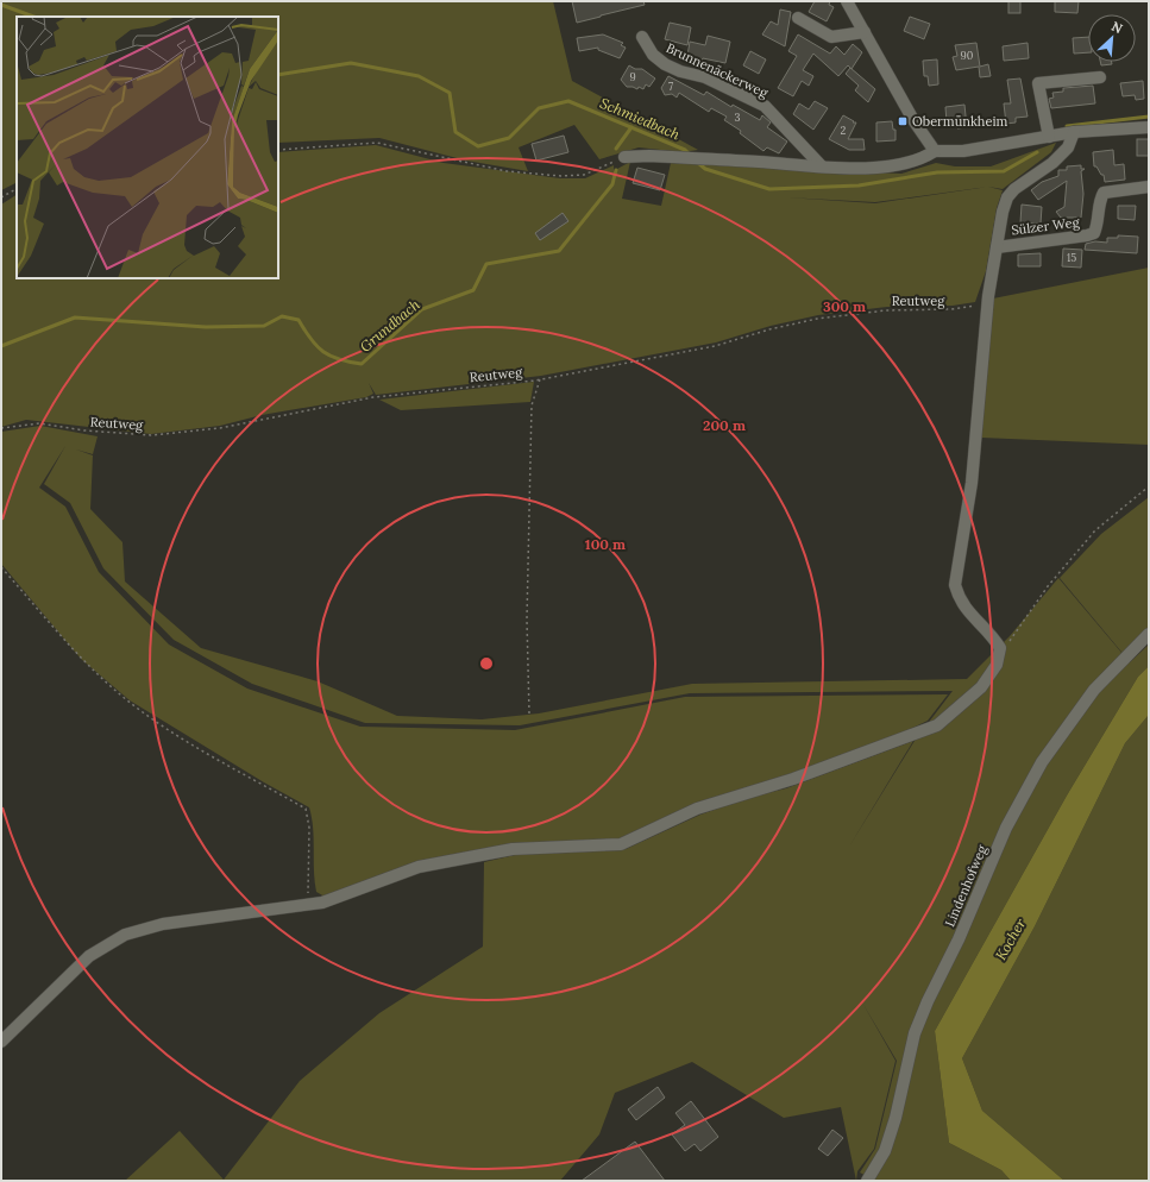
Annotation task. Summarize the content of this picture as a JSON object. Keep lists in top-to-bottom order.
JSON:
{
  "streets": {
    "street": ["Brunnenäckerweg", "Sülzer Weg", "Lindenhofweg"],
    "path": ["Reutweg"]
  },
  "crossings": [
    ["Sülzer Weg", "Reutweg"]
  ],
  "water": ["Schmiedbach", "Grundbach", "Kocher"],
  "places": {
    "transit": ["Obermünkheim"]
  },
  "house_numbers": [
    "90",
    "9",
    "7",
    "3",
    "2",
    "15"
  ],
  "north": "top right",
  "rings": ["300 m", "200 m", "100 m"]
}
